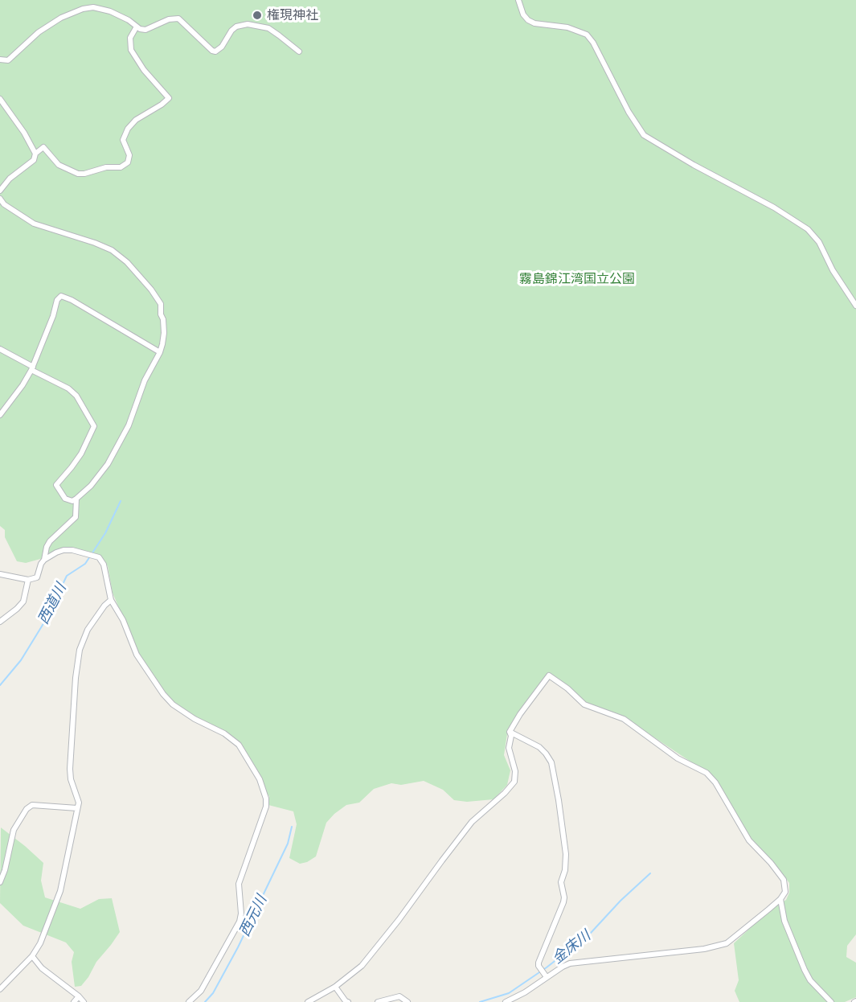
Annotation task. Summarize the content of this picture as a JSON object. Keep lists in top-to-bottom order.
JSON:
{
  "water": ["西道川", "西元川", "金床川"],
  "parks": ["霧島錦江湾国立公園"],
  "places": ["権現神社"]
}
